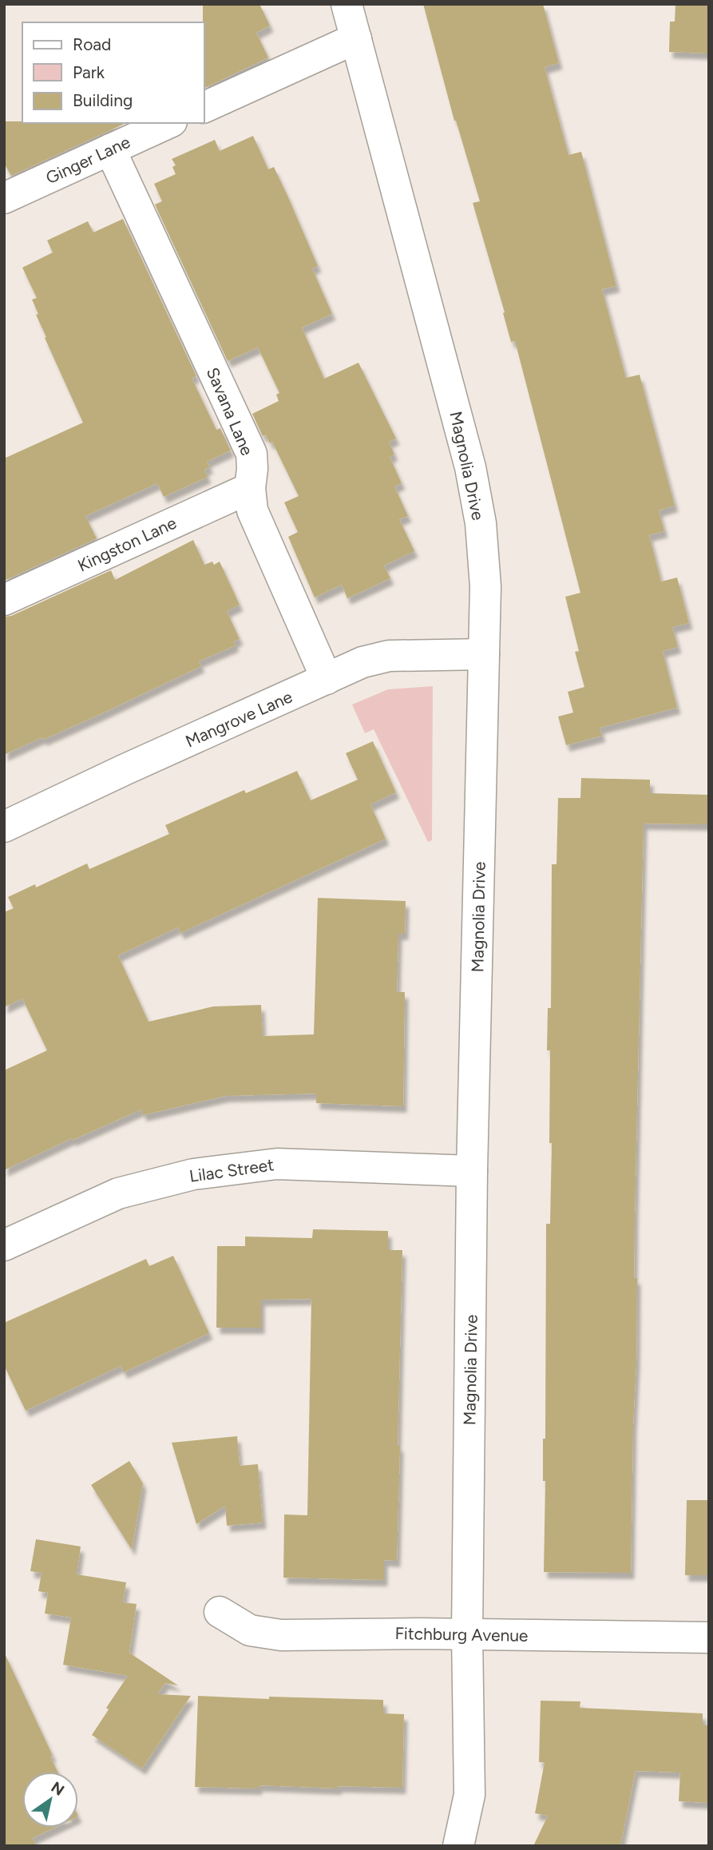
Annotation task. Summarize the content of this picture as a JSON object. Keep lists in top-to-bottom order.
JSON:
{
  "streets": {
    "street": [
      "Ginger Lane",
      "Savana Lane",
      "Magnolia Drive",
      "Kingston Lane",
      "Mangrove Lane",
      "Lilac Street",
      "Fitchburg Avenue"
    ]
  },
  "crossings": [
    ["Ginger Lane", "Savana Lane"],
    ["Savana Lane", "Kingston Lane"],
    ["Savana Lane", "Mangrove Lane"],
    ["Magnolia Drive", "Mangrove Lane"],
    ["Magnolia Drive", "Lilac Street"],
    ["Magnolia Drive", "Fitchburg Avenue"]
  ],
  "legend": ["Road", "Park", "Building"],
  "north": "top right"
}
